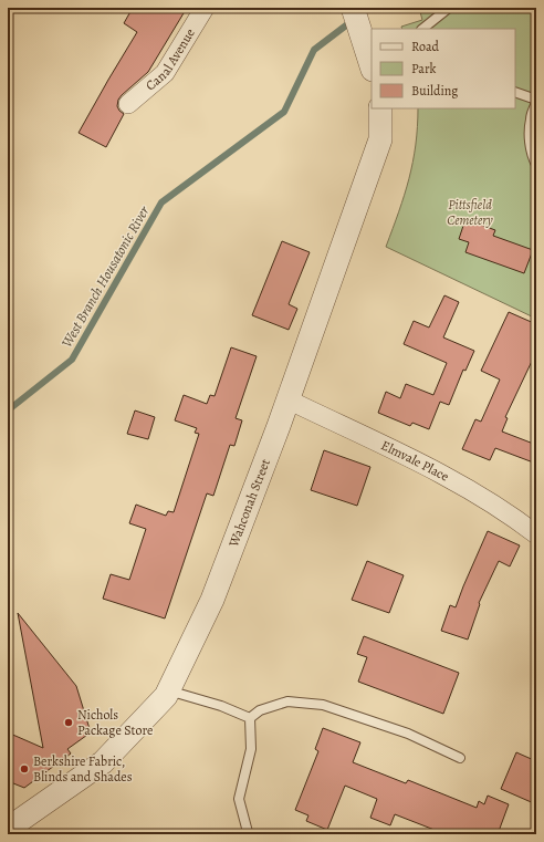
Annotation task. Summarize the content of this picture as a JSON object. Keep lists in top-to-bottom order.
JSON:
{
  "streets": {
    "street": ["Canal Avenue", "Elmvale Place", "Wahconah Street"]
  },
  "crossings": [
    ["Elmvale Place", "Wahconah Street"]
  ],
  "water": ["West Branch Housatonic River"],
  "parks": ["Pittsfield Cemetery"],
  "places": ["Nichols Package Store", "Berkshire Fabric, Blinds and Shades"],
  "legend": ["Road", "Park", "Building"]
}
